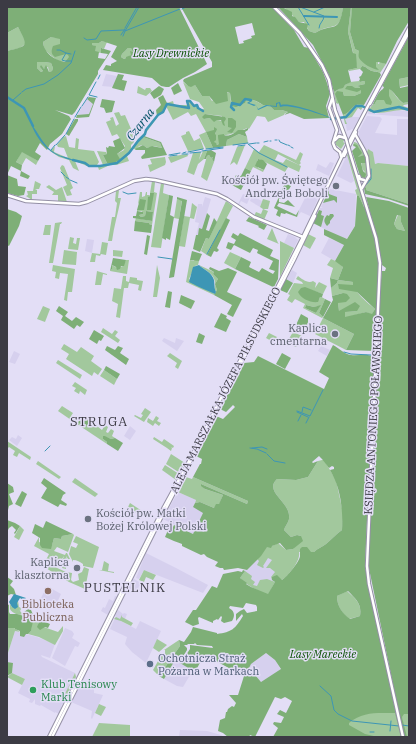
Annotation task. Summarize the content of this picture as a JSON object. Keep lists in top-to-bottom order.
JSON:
{
  "streets": {
    "main road": ["ALEJA MARSZAŁKA JÓZEFA PIŁSUDSKIEGO", "KSIĘDZA ANTONIEGO POŁAWSKIEGO"]
  },
  "districts": ["STRUGA", "PUSTELNIK"],
  "water": ["Czarna"],
  "parks": ["Lasy Drewnickie", "Lasy Mareckie"],
  "places": [
    "Kościół pw. Świętego Andrzeja Boboli",
    "Kaplica cmentarna",
    "Kościół pw. Matki Bożej Królowej Polski",
    "Kaplica klasztorna",
    "Biblioteka Publiczna",
    "Ochotnicza Straż Pożarna w Markach",
    "Klub Tenisowy Marki"
  ]
}
